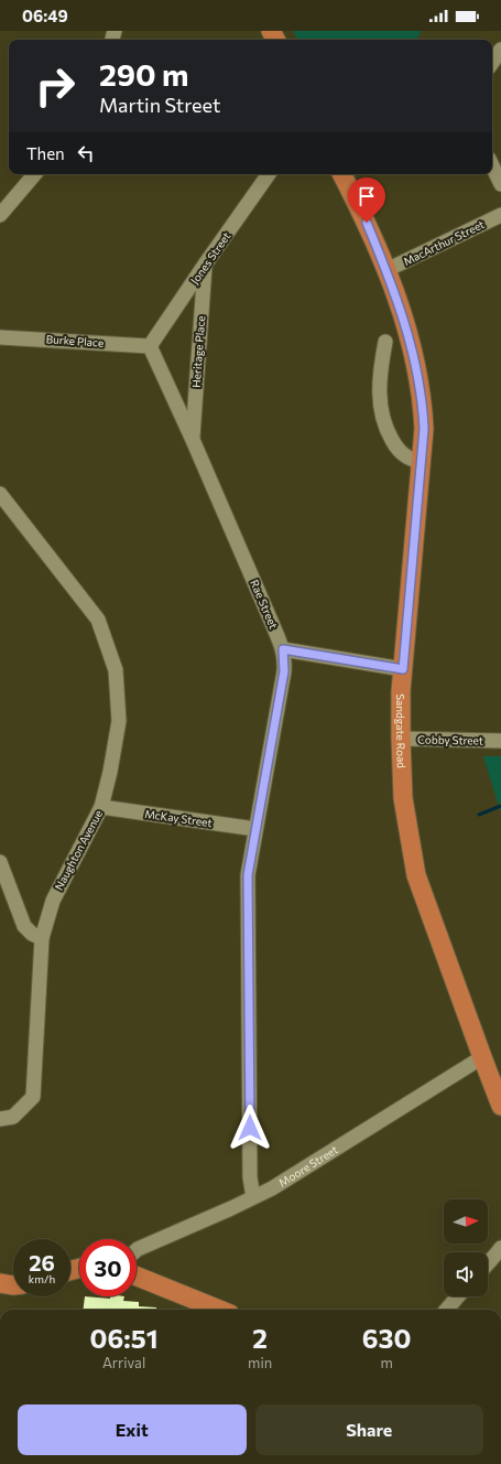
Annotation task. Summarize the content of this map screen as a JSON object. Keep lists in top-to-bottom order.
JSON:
{
  "streets": {
    "main road": ["Sandgate Road"],
    "street": [
      "MacArthur Street",
      "Jones Street",
      "Burke Place",
      "Heritage Place",
      "Rae Street",
      "Cobby Street",
      "McKay Street",
      "Naughton Avenue",
      "Moore Street"
    ]
  },
  "crossings": [
    ["MacArthur Street", "Sandgate Road"],
    ["Jones Street", "Burke Place"],
    ["Jones Street", "Heritage Place"],
    ["Jones Street", "Rae Street"],
    ["Burke Place", "Rae Street"],
    ["Heritage Place", "Rae Street"],
    ["Rae Street", "McKay Street"],
    ["Rae Street", "Moore Street"],
    ["Sandgate Road", "Cobby Street"],
    ["Sandgate Road", "Moore Street"],
    ["McKay Street", "Naughton Avenue"]
  ],
  "north": "right",
  "page": {
    "status": "06:49",
    "turn": ["290 m", "Martin Street"],
    "then": "Then",
    "speed": "26 km/h",
    "limit": "30",
    "eta": [
      "06:51",
      "Arrival",
      "2",
      "min",
      "630",
      "m"
    ],
    "buttons": ["Exit", "Share"]
  }
}
